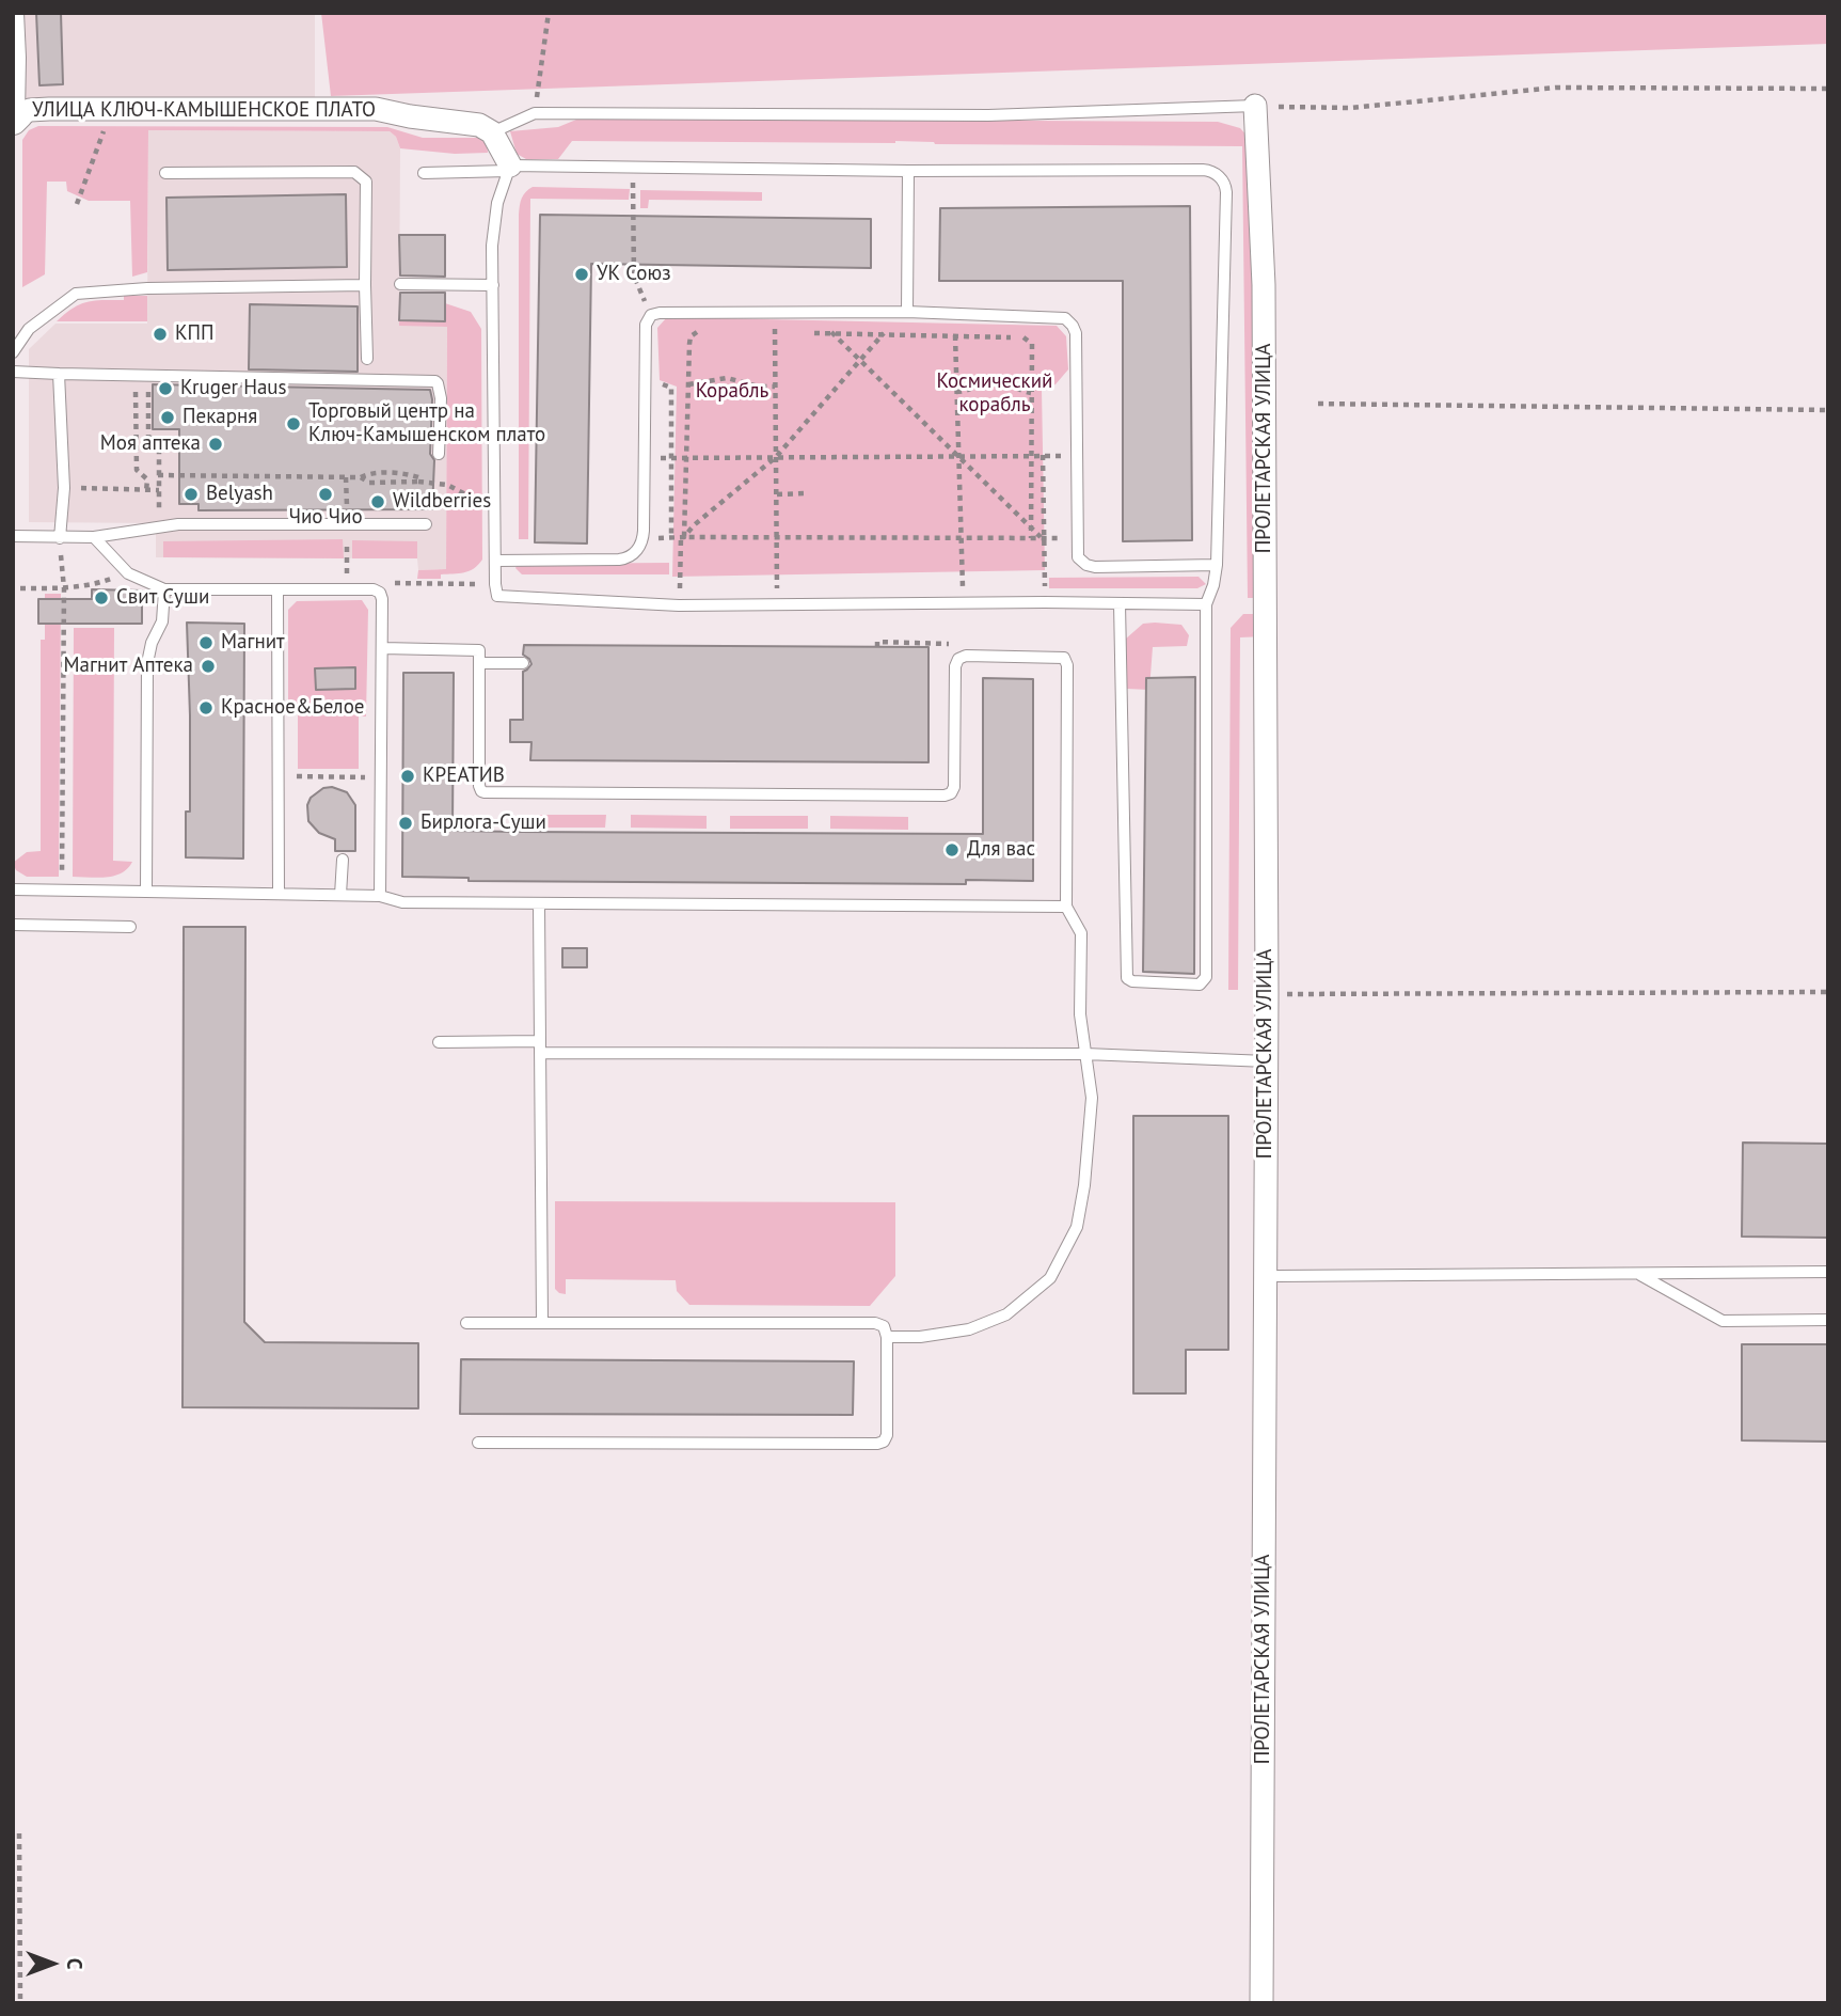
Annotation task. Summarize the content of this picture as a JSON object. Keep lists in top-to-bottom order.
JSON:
{
  "streets": {
    "street": ["УЛИЦА КЛЮЧ-КАМЫШЕНСКОЕ ПЛАТО", "ПРОЛЕТАРСКАЯ УЛИЦА"]
  },
  "parks": ["Космический корабль", "Корабль"],
  "places": [
    "УК Союз",
    "КПП",
    "Kruger Haus",
    "Пекарня",
    "Торговый центр на Ключ-Камышенском плато",
    "Моя аптека",
    "Belyash",
    "Чио Чио",
    "Wildberries",
    "Свит Суши",
    "Магнит",
    "Магнит Аптека",
    "Красное&Белое",
    "КРЕАТИВ",
    "Бирлога-Суши",
    "Для вас"
  ],
  "north": "right"
}
